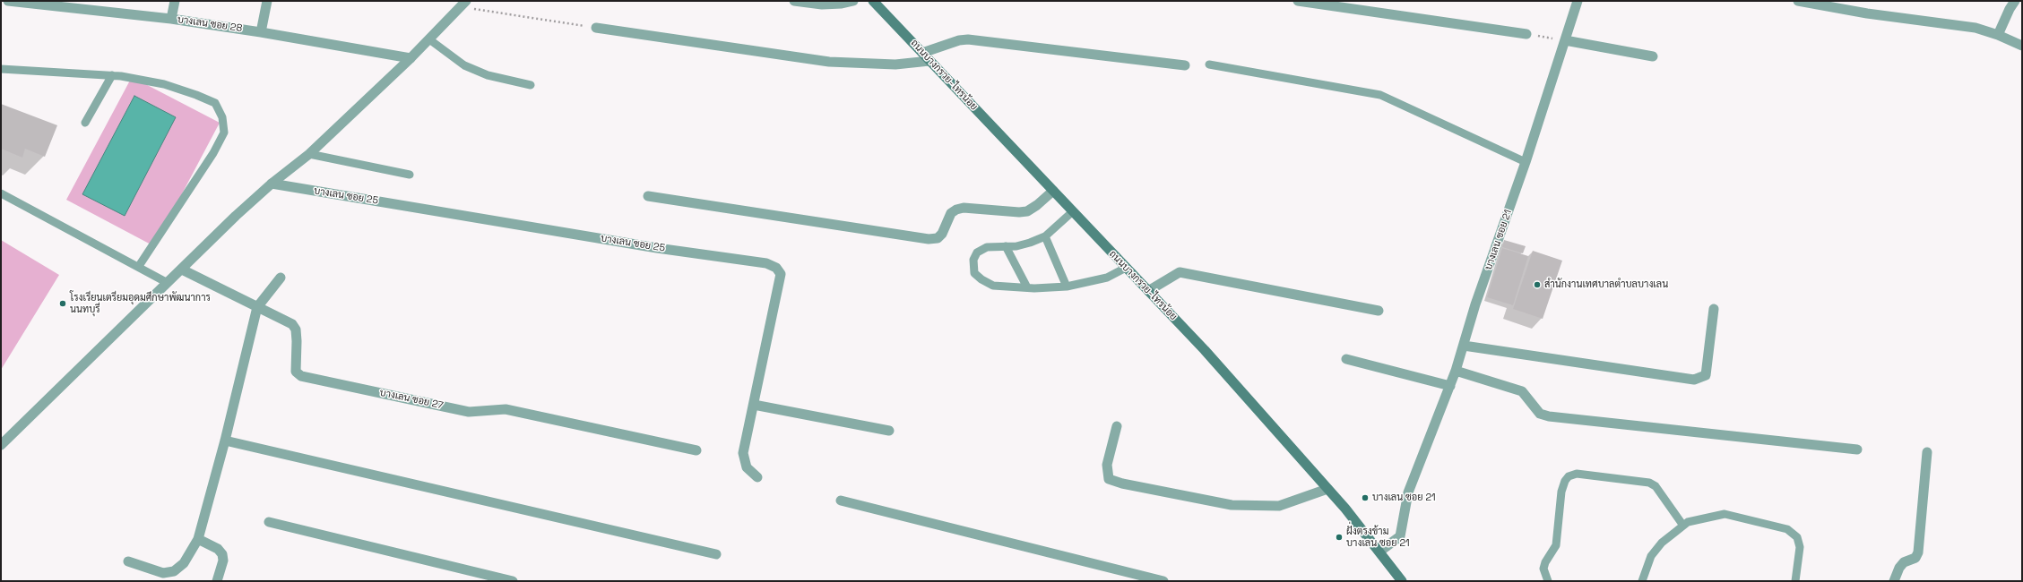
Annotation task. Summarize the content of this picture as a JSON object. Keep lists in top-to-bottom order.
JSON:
{
  "streets": {
    "main road": ["ถนนบางกรวย-ไทรน้อย"],
    "street": [
      "บางเลน ซอย 28",
      "บางเลน ซอย 25",
      "บางเลน ซอย 21",
      "บางเลน ซอย 27"
    ]
  },
  "crossings": [
    ["ถนนบางกรวย-ไทรน้อย", "บางเลน ซอย 21"]
  ],
  "places": [
    "สำนักงานเทศบาลตำบลบางเลน",
    "โรงเรียนเตรียมอุดมศึกษาพัฒนาการ นนทบุรี",
    "บางเลน ซอย 21",
    "ฝั่งตรงข้าม บางเลน ซอย 21"
  ]
}
